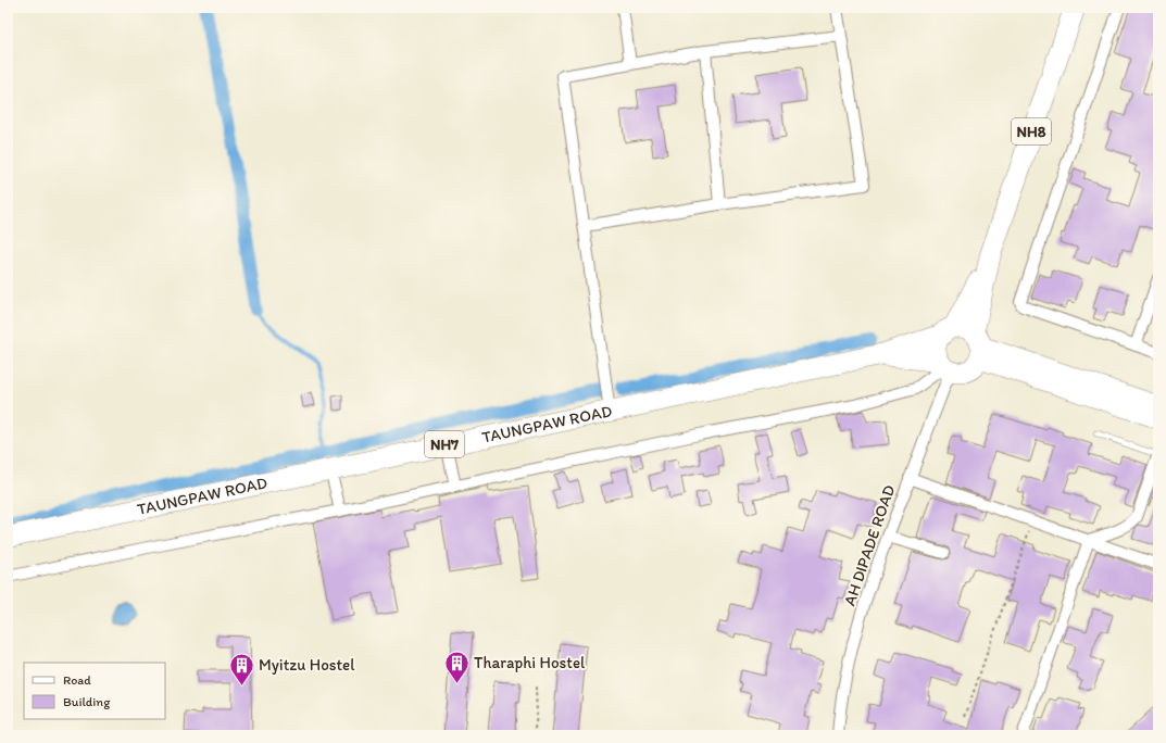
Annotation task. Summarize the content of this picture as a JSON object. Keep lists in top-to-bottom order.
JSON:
{
  "streets": {
    "highway": ["NH8", "TAUNGPAW ROAD", "NH7"],
    "street": ["AH DIPADE ROAD"]
  },
  "crossings": [
    ["NH8", "TAUNGPAW ROAD"],
    ["NH8", "AH DIPADE ROAD"],
    ["TAUNGPAW ROAD", "AH DIPADE ROAD"]
  ],
  "places": {
    "building": ["Tharaphi Hostel", "Myitzu Hostel"]
  },
  "legend": ["Road", "Building"]
}
